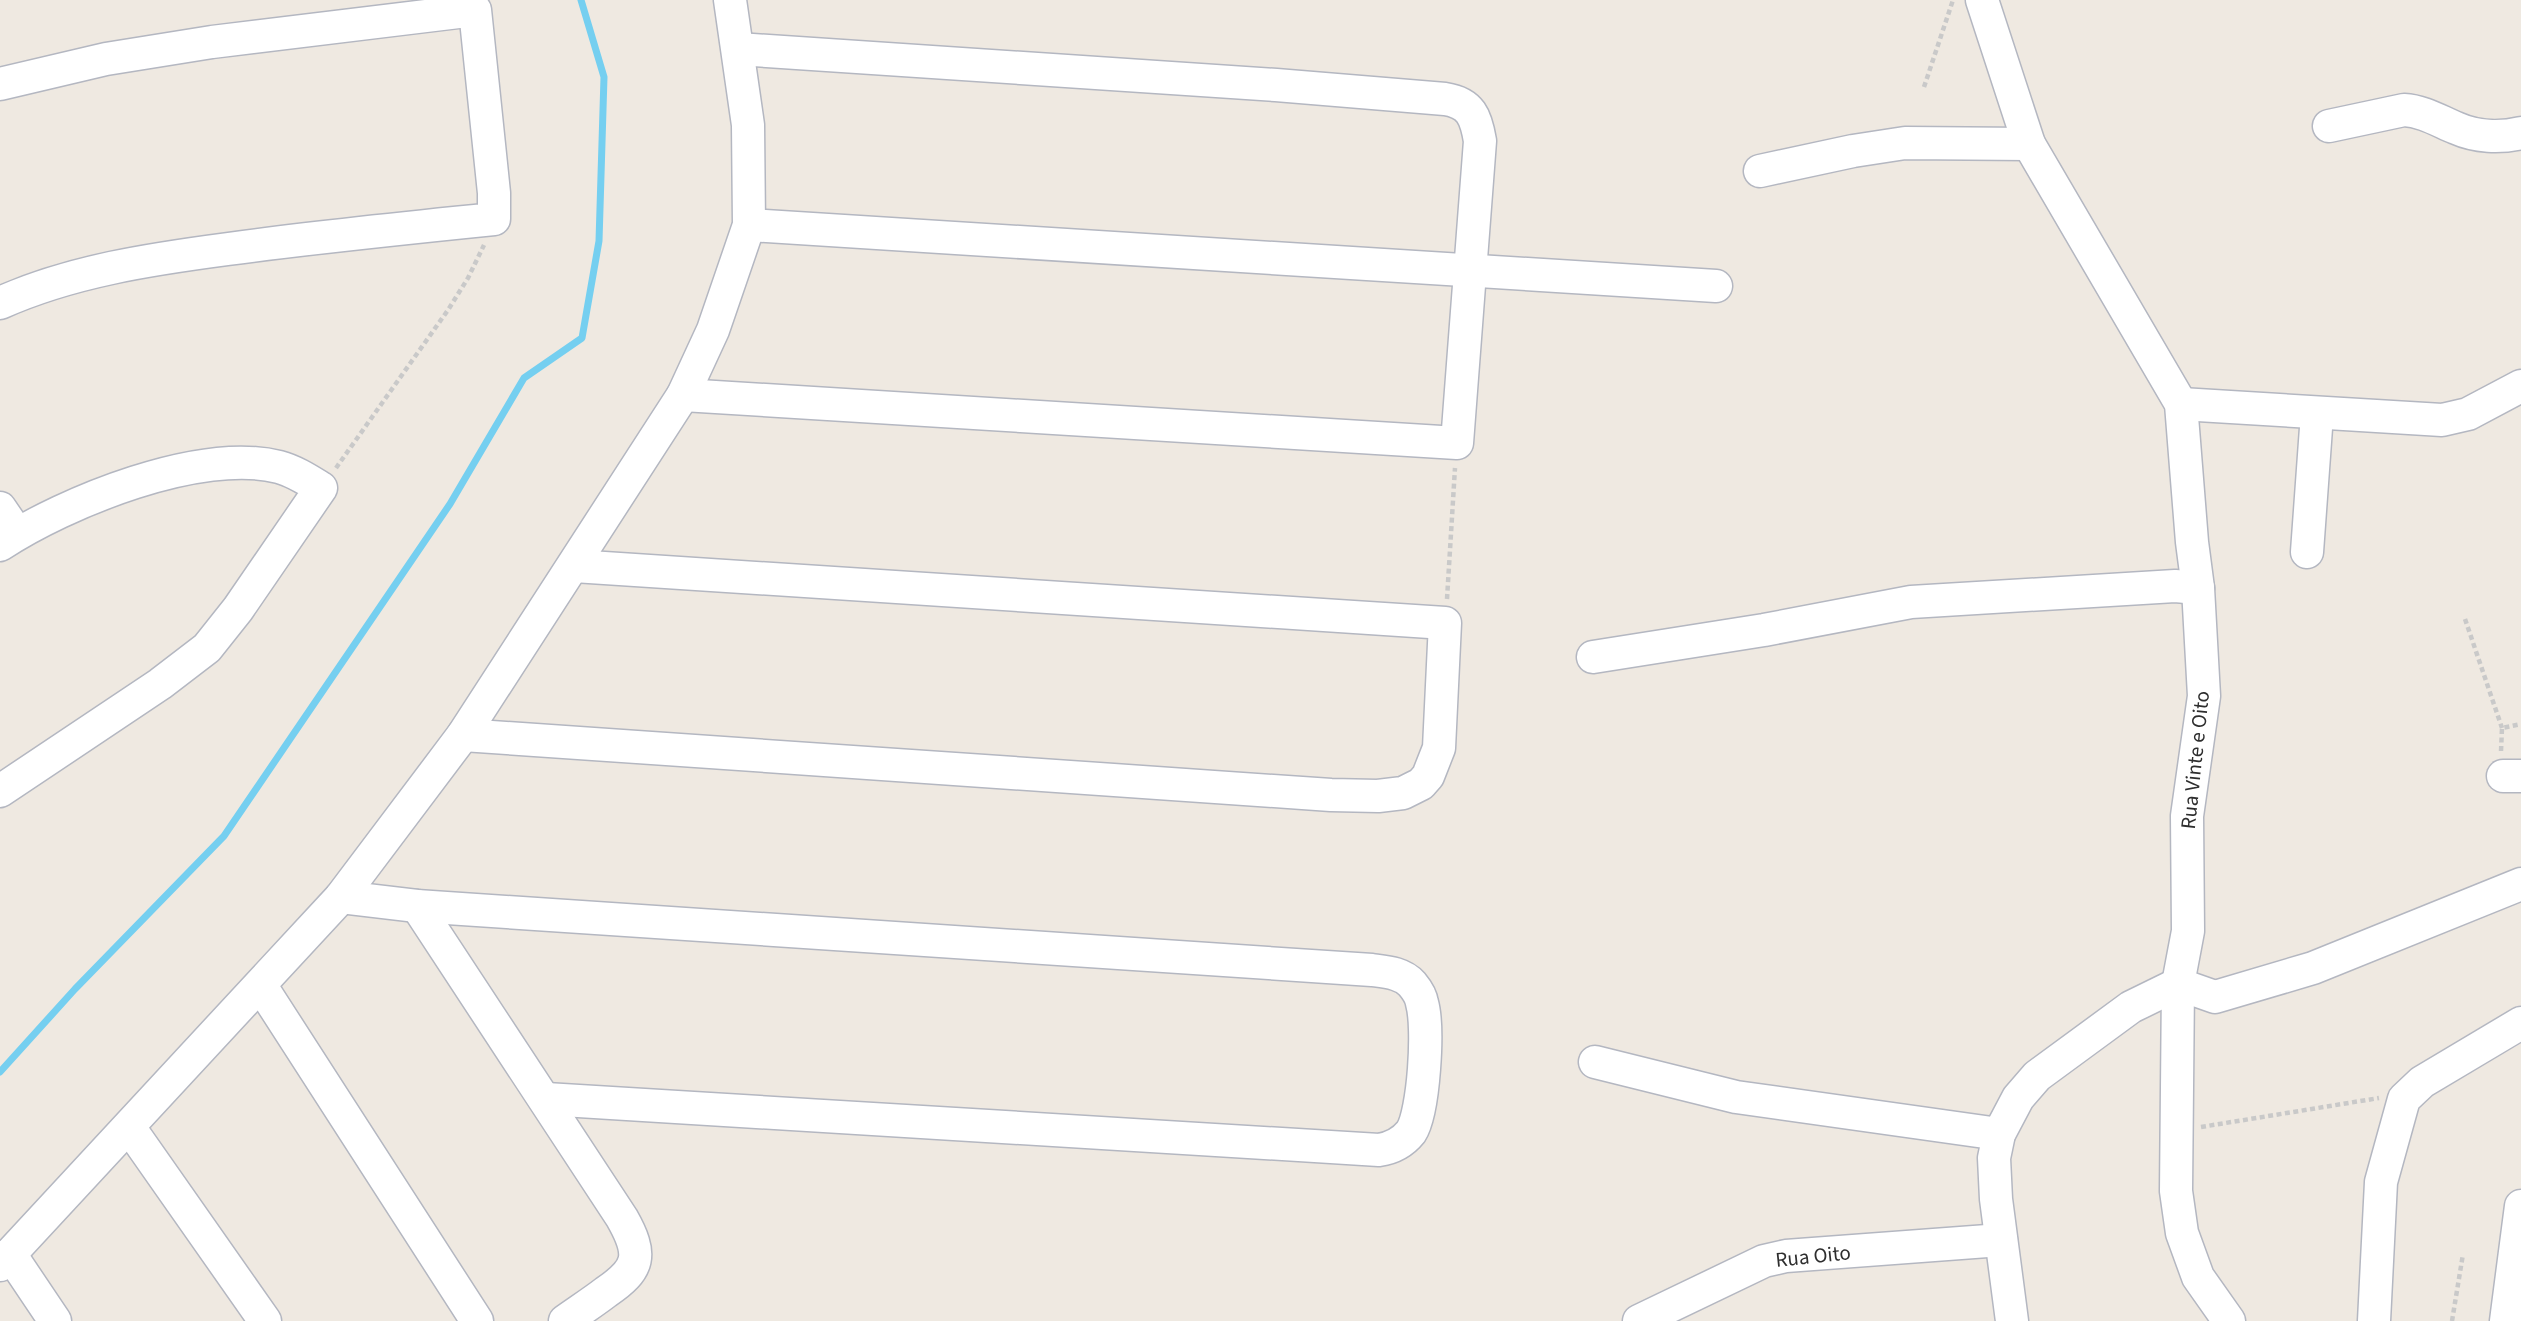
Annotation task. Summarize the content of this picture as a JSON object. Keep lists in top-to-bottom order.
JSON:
{
  "streets": {
    "street": ["Rua Vinte e Oito", "Rua Oito"]
  }
}
